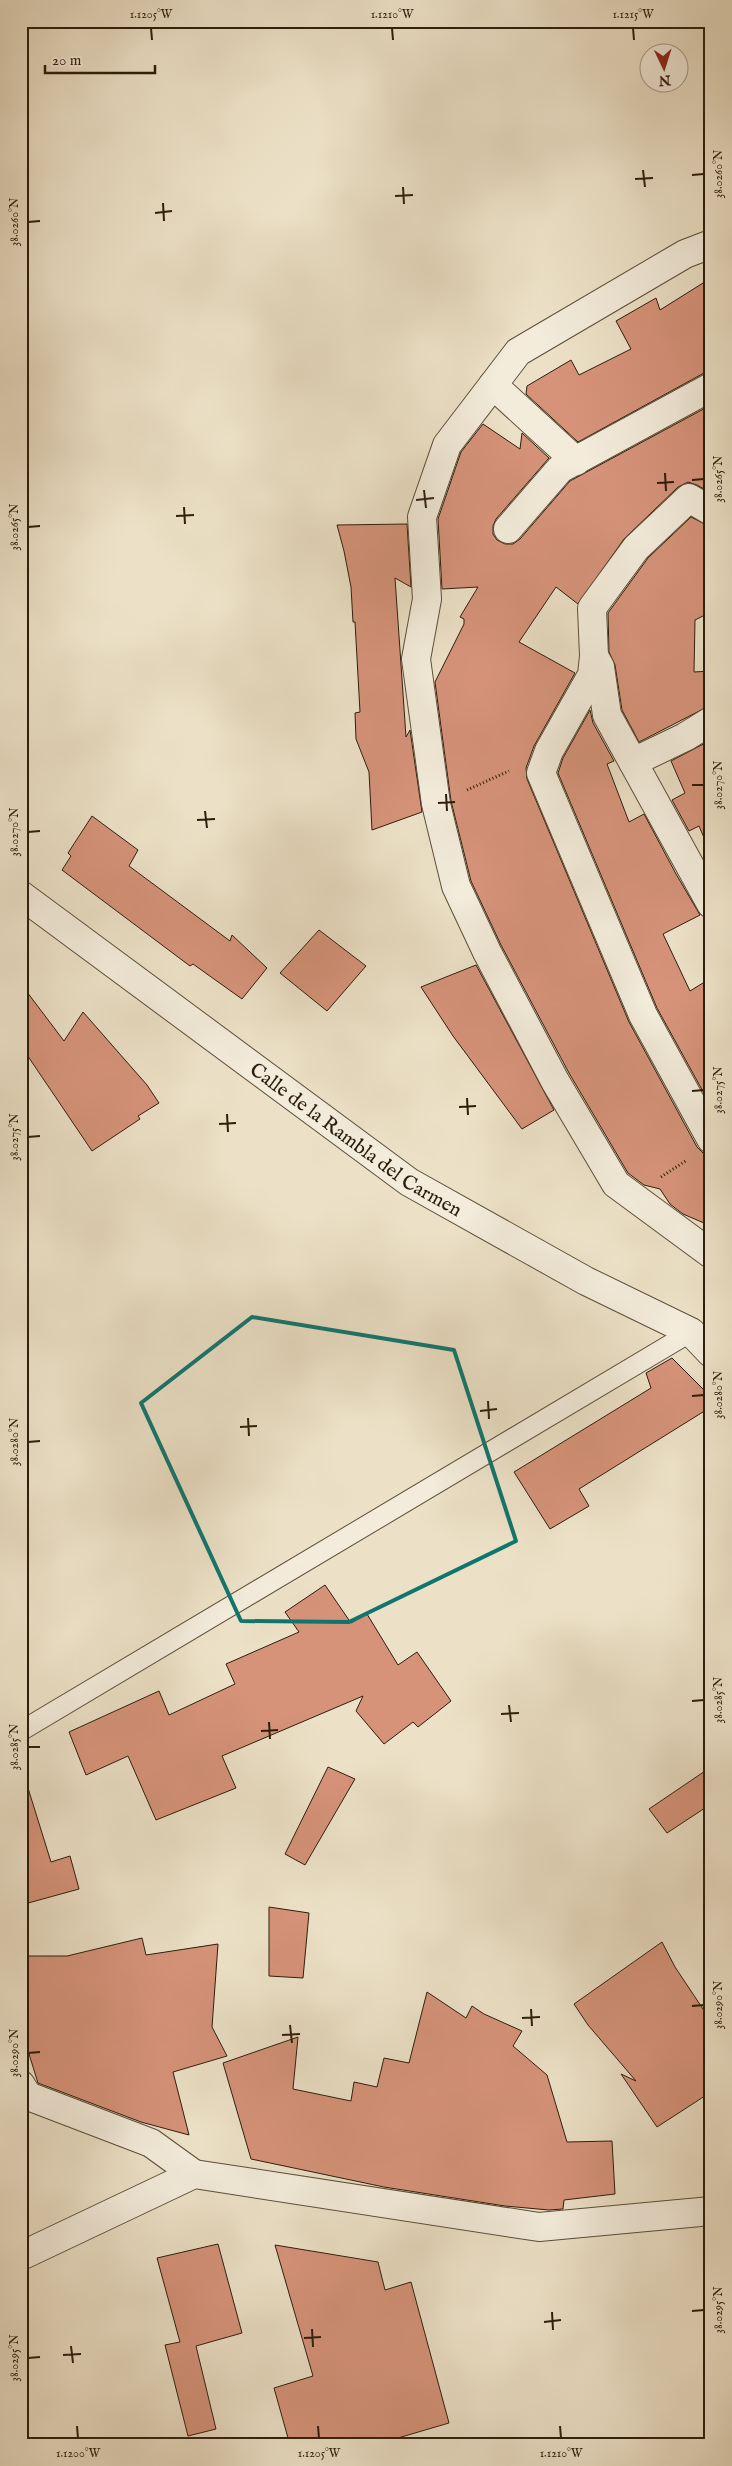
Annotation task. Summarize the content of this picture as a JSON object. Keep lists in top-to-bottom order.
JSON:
{
  "streets": {
    "street": ["Calle de la Rambla del Carmen"]
  },
  "scale_bar": "20 m",
  "north": "bottom",
  "coordinates": [
    "1.1205°W",
    "1.1210°W",
    "1.1215°W",
    "38.0260°N",
    "38.0265°N",
    "38.0270°N",
    "38.0275°N",
    "38.0280°N",
    "38.0285°N",
    "38.0290°N",
    "38.0295°N",
    "1.1200°W"
  ]
}
